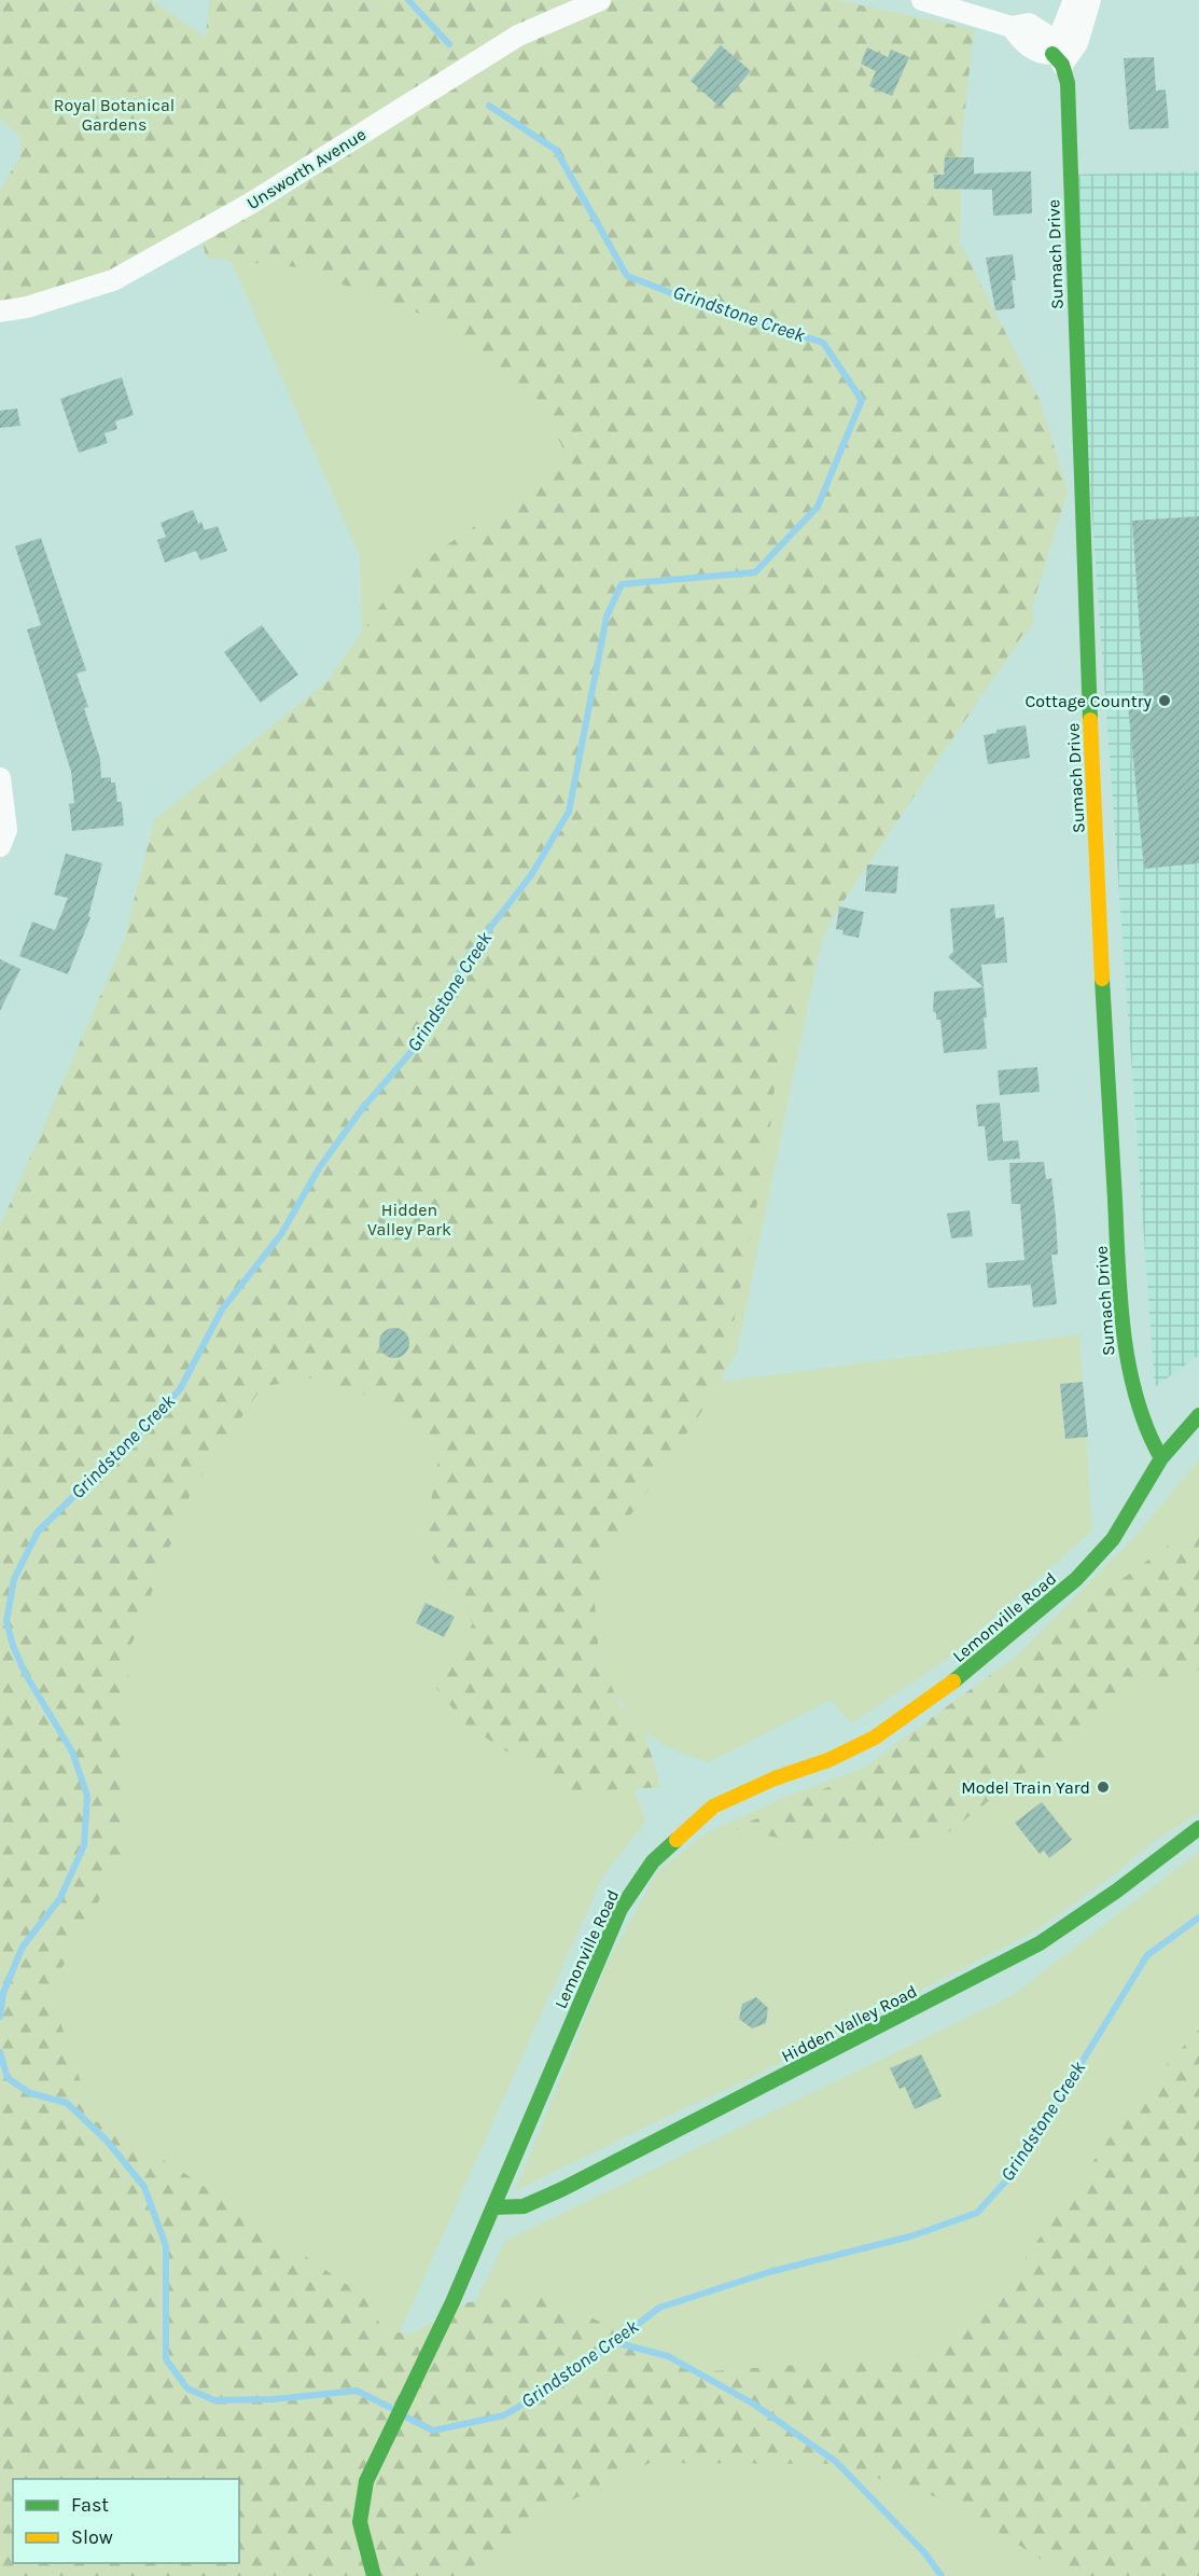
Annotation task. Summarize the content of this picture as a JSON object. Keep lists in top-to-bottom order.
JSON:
{
  "streets": {
    "street": [
      "Unsworth Avenue",
      "Sumach Drive",
      "Lemonville Road",
      "Hidden Valley Road"
    ]
  },
  "crossings": [
    ["Sumach Drive", "Lemonville Road"],
    ["Lemonville Road", "Hidden Valley Road"]
  ],
  "water": ["Grindstone Creek"],
  "parks": ["Royal Botanical Gardens", "Hidden Valley Park"],
  "places": ["Cottage Country", "Model Train Yard"],
  "legend": ["Fast", "Slow"]
}
